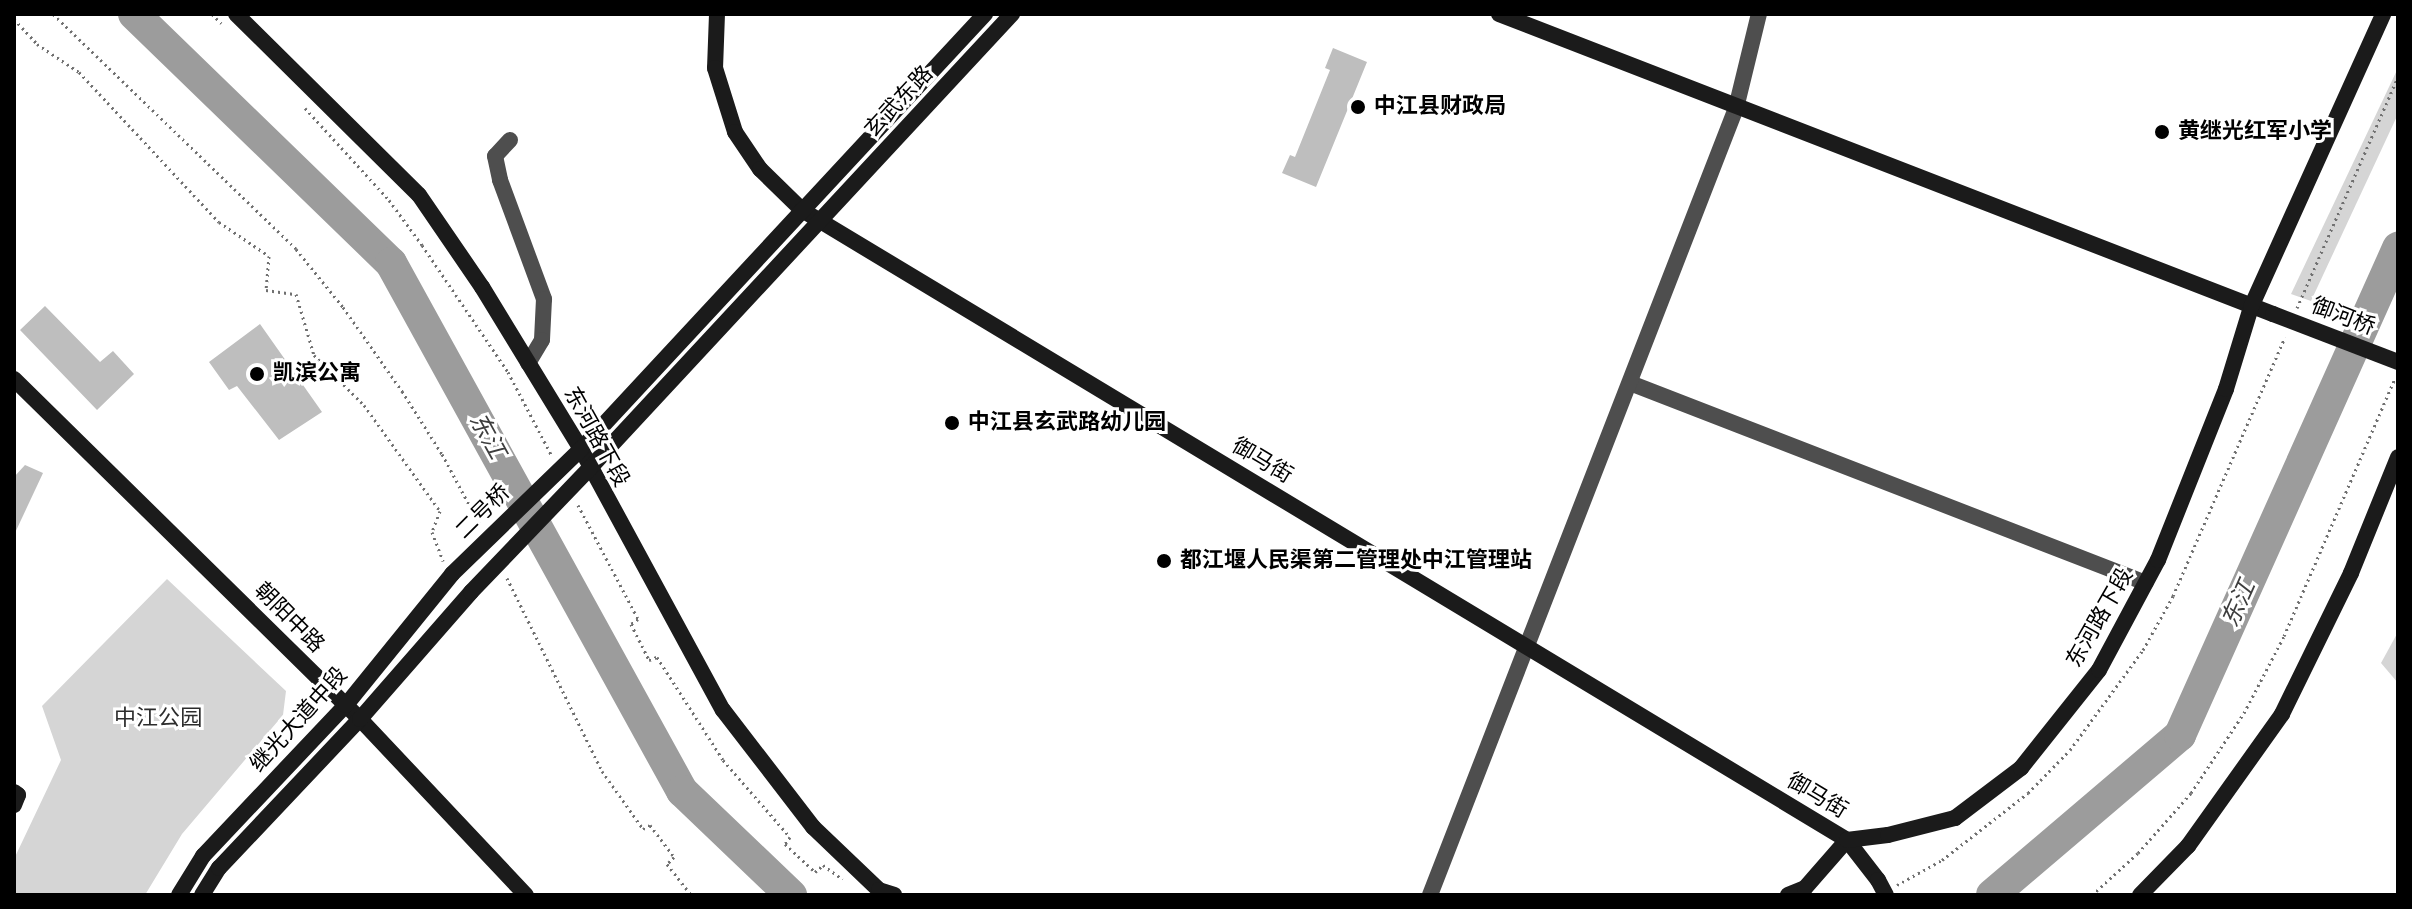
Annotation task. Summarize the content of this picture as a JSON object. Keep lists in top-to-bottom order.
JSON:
{
  "streets": {
    "street": [
      "玄武东路",
      "御河桥",
      "东河路下段",
      "御马街",
      "二号桥",
      "朝阳中路",
      "继光大道中段"
    ]
  },
  "crossings": [
    ["玄武东路", "东河路下段"],
    ["玄武东路", "御马街"],
    ["玄武东路", "二号桥"],
    ["玄武东路", "继光大道中段"],
    ["御河桥", "东河路下段"],
    ["东河路下段", "御马街"],
    ["东河路下段", "二号桥"],
    ["东河路下段", "继光大道中段"],
    ["二号桥", "继光大道中段"],
    ["朝阳中路", "继光大道中段"]
  ],
  "water": ["东江"],
  "parks": ["中江公园"],
  "places": [
    "中江县财政局",
    "黄继光红军小学",
    "凯滨公寓",
    "中江县玄武路幼儿园",
    "都江堰人民渠第二管理处中江管理站"
  ]
}
